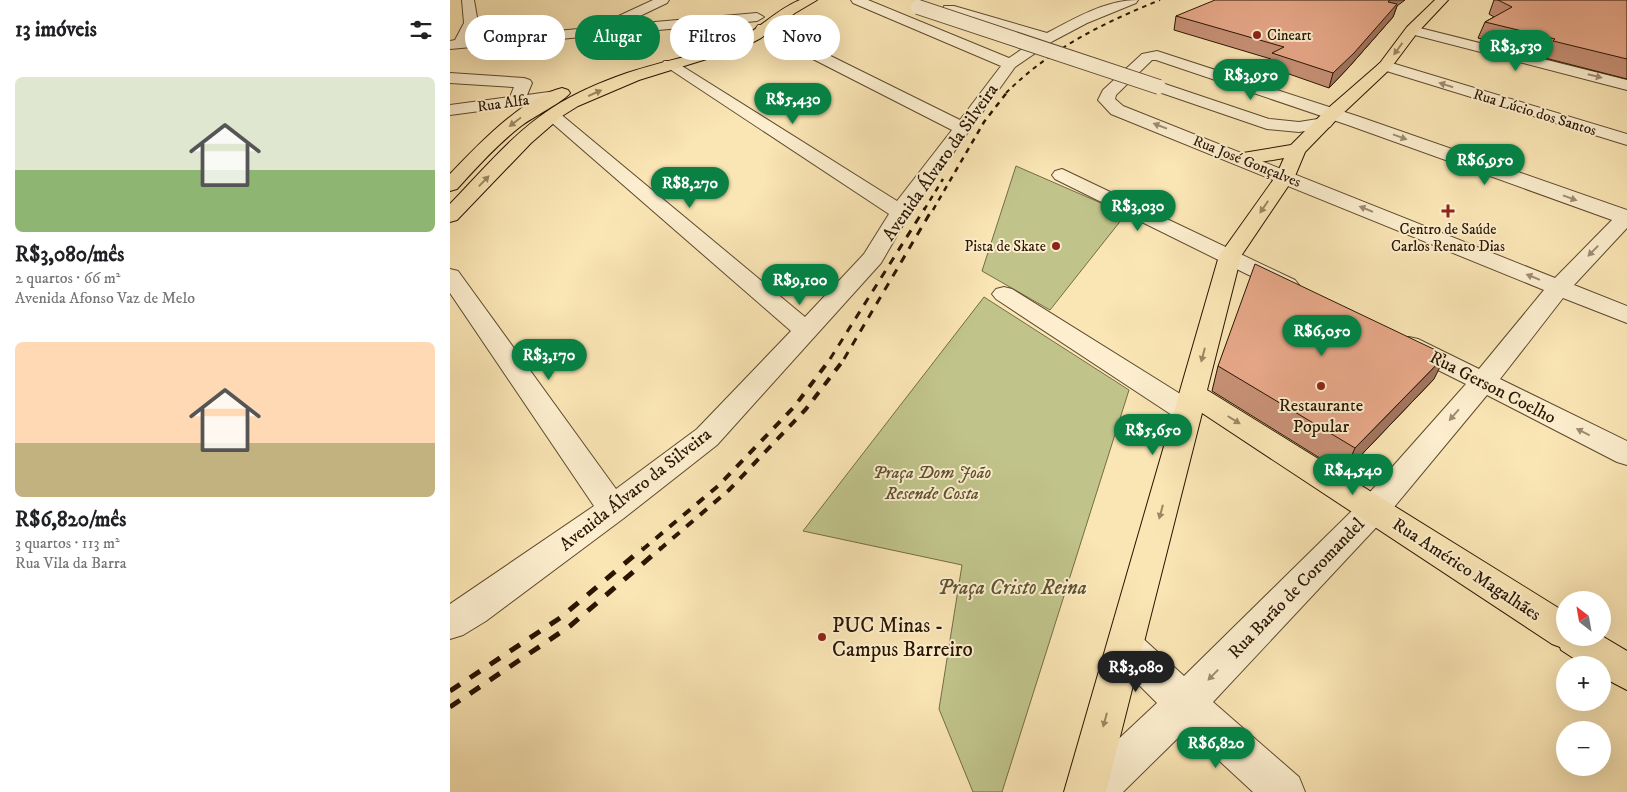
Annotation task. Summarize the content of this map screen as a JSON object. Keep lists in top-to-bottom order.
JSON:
{
  "streets": {
    "main road": ["Rua Américo Magalhães"],
    "street": [
      "Rua Alfa",
      "Rua Lúcio dos Santos",
      "Rua José Gonçalves",
      "Avenida Álvaro da Silveira",
      "Rua Gerson Coelho",
      "Rua Barão de Coromandel"
    ]
  },
  "crossings": [
    ["Rua José Gonçalves", "Rua Barão de Coromandel"],
    ["Rua Gerson Coelho", "Rua Barão de Coromandel"],
    ["Rua Américo Magalhães", "Rua Barão de Coromandel"]
  ],
  "one_way": ["Rua Gerson Coelho", "Rua Barão de Coromandel"],
  "parks": ["Praça Dom João Resende Costa", "Praça Cristo Reina"],
  "places": {
    "other": [
      "Cineart",
      "Pista de Skate",
      "Restaurante Popular",
      "PUC Minas - Campus Barreiro"
    ],
    "health": ["Centro de Saúde Carlos Renato Dias"]
  },
  "north": "top left",
  "page": {
    "heading": "13 imóveis",
    "chip": [
      "Comprar",
      "Alugar",
      "Filtros",
      "Novo"
    ],
    "price": [
      "R$3,530",
      "R$3,950",
      "R$5,430",
      "R$6,950",
      "R$8,270",
      "R$3,030",
      "R$9,100",
      "R$6,050",
      "R$3,170",
      "R$5,650",
      "R$4,540",
      "R$3,080",
      "R$6,820"
    ],
    "list": [
      {
        "name": "R$3,080/mês",
        "note": "2 quartos · 66 m² · Avenida Afonso Vaz de Melo"
      },
      {
        "name": "R$6,820/mês",
        "note": "3 quartos · 113 m² · Rua Vila da Barra"
      }
    ],
    "map_buttons": ["+", "−"]
  }
}
